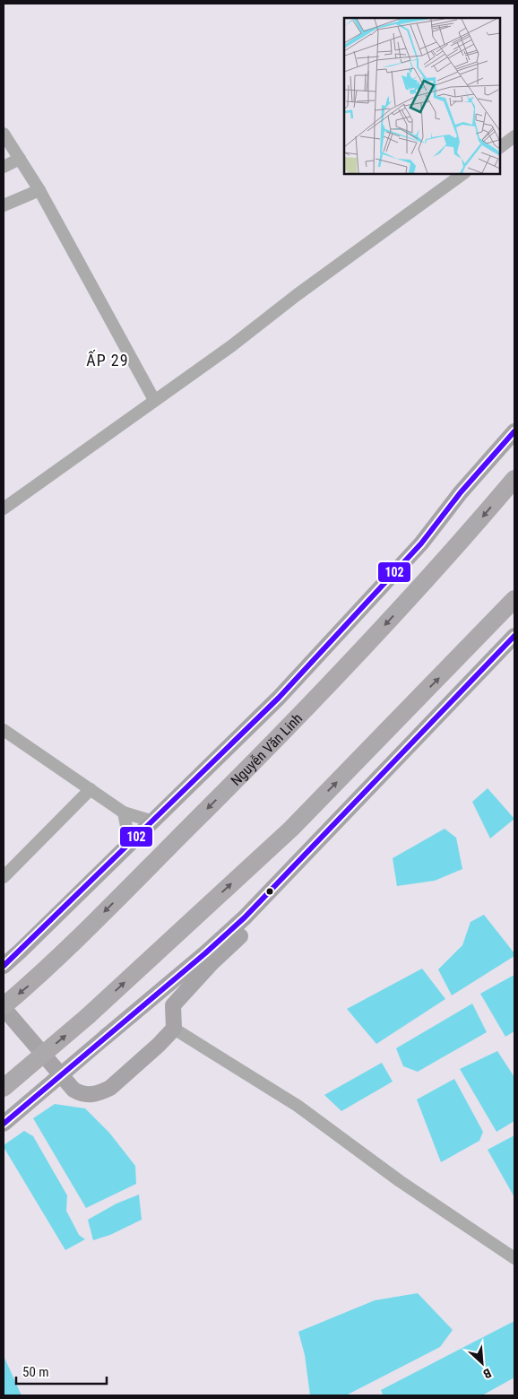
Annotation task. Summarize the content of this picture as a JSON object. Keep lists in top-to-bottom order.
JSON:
{
  "streets": {
    "highway": ["Nguyễn Văn Linh"]
  },
  "districts": ["ẤP 29"],
  "lines": ["transit line 102"],
  "scale_bar": "50 m",
  "north": "bottom right"
}
